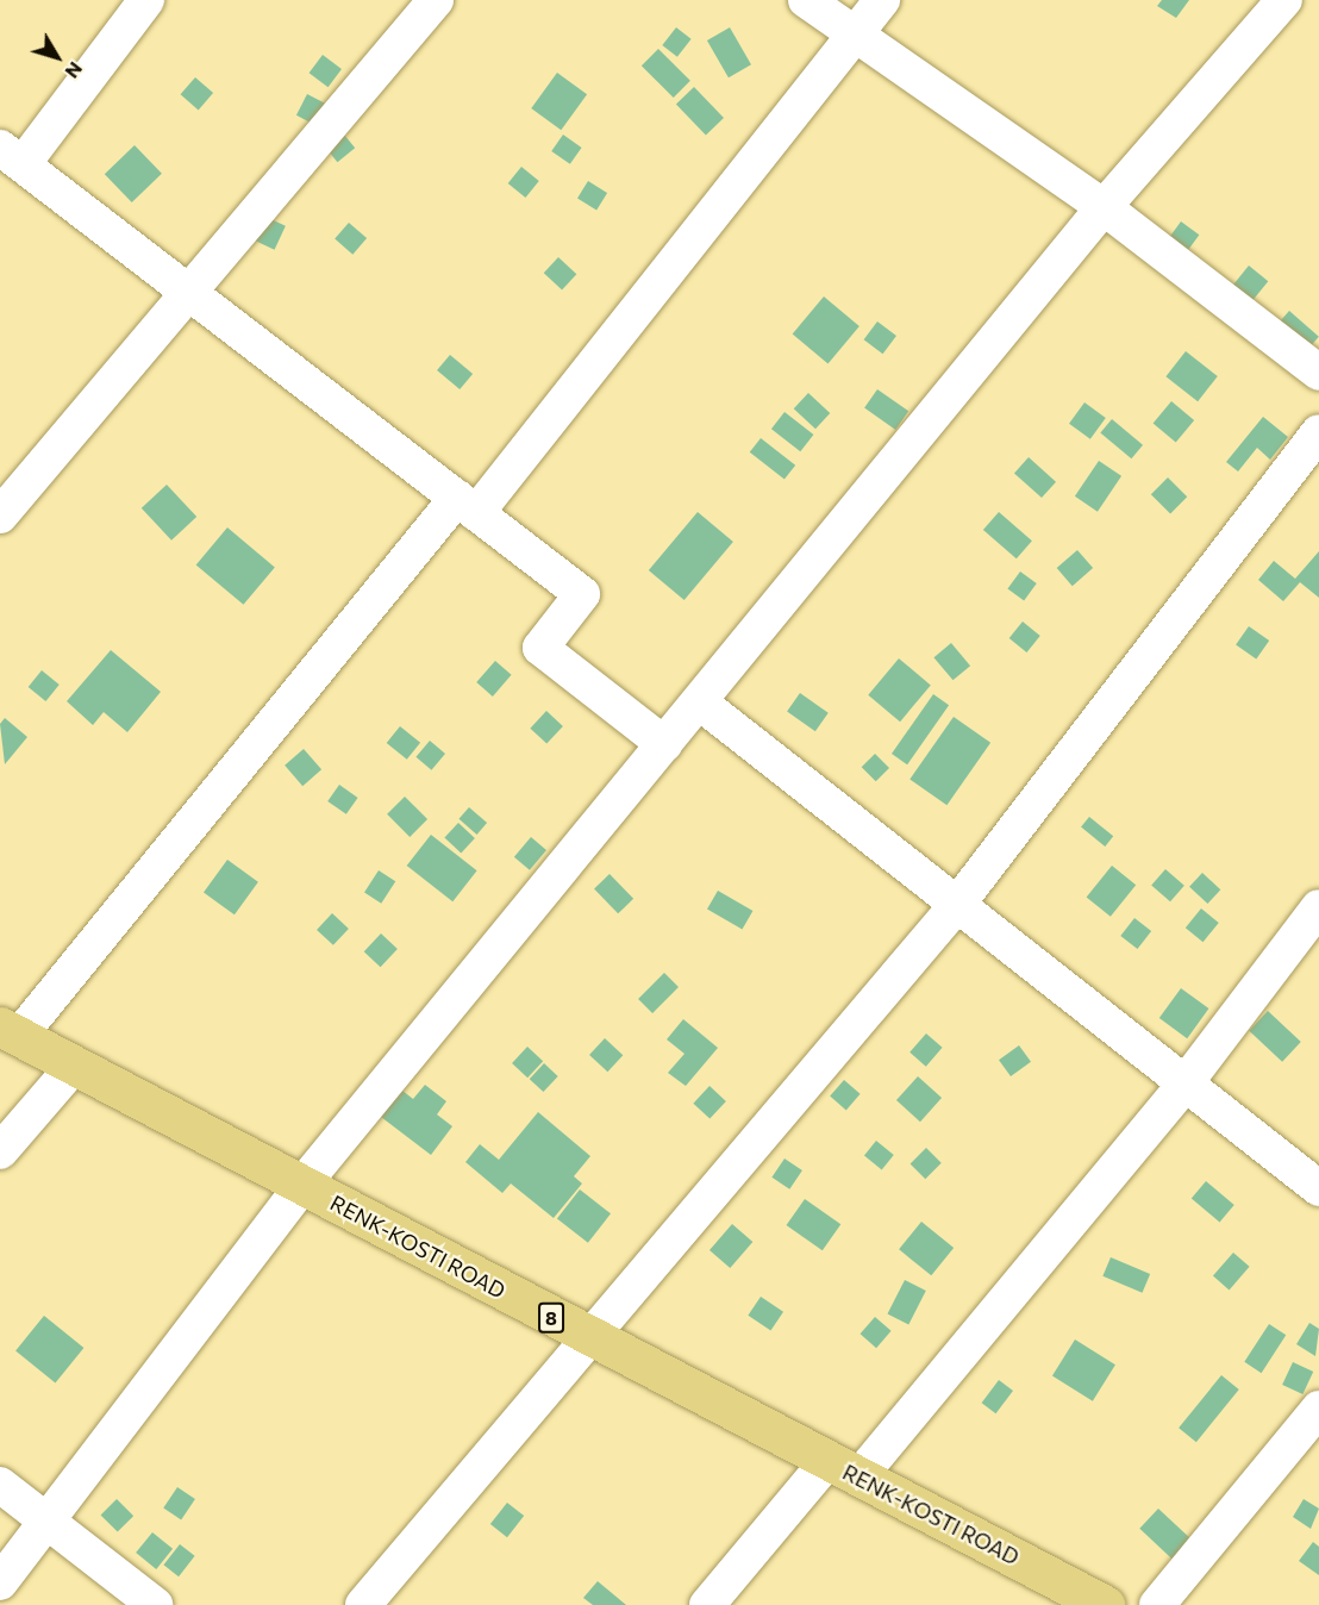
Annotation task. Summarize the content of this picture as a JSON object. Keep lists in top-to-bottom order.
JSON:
{
  "streets": {
    "main road": ["RENK-KOSTI ROAD", "8"]
  },
  "north": "bottom right"
}
